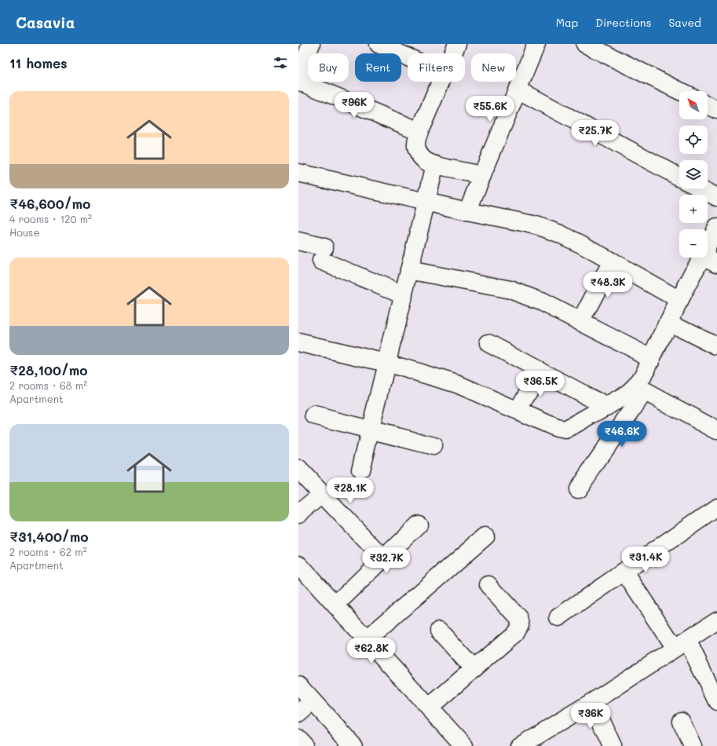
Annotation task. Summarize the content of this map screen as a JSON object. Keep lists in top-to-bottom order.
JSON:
{
  "north": "top left",
  "page": {
    "header": "Casavia",
    "nav": ["Map", "Directions", "Saved"],
    "heading": "11 homes",
    "chip": [
      "Buy",
      "Rent",
      "Filters",
      "New"
    ],
    "list": [
      {
        "name": "₹46,600/mo",
        "note": "4 rooms · 120 m² · House"
      },
      {
        "name": "₹28,100/mo",
        "note": "2 rooms · 68 m² · Apartment"
      },
      {
        "name": "₹31,400/mo",
        "note": "2 rooms · 62 m² · Apartment"
      }
    ],
    "map_buttons": ["+", "−"],
    "price": [
      "₹96K",
      "₹55.6K",
      "₹25.7K",
      "₹48.3K",
      "₹36.5K",
      "₹46.6K",
      "₹28.1K",
      "₹31.4K",
      "₹32.7K",
      "₹62.8K",
      "₹36K"
    ]
  }
}
